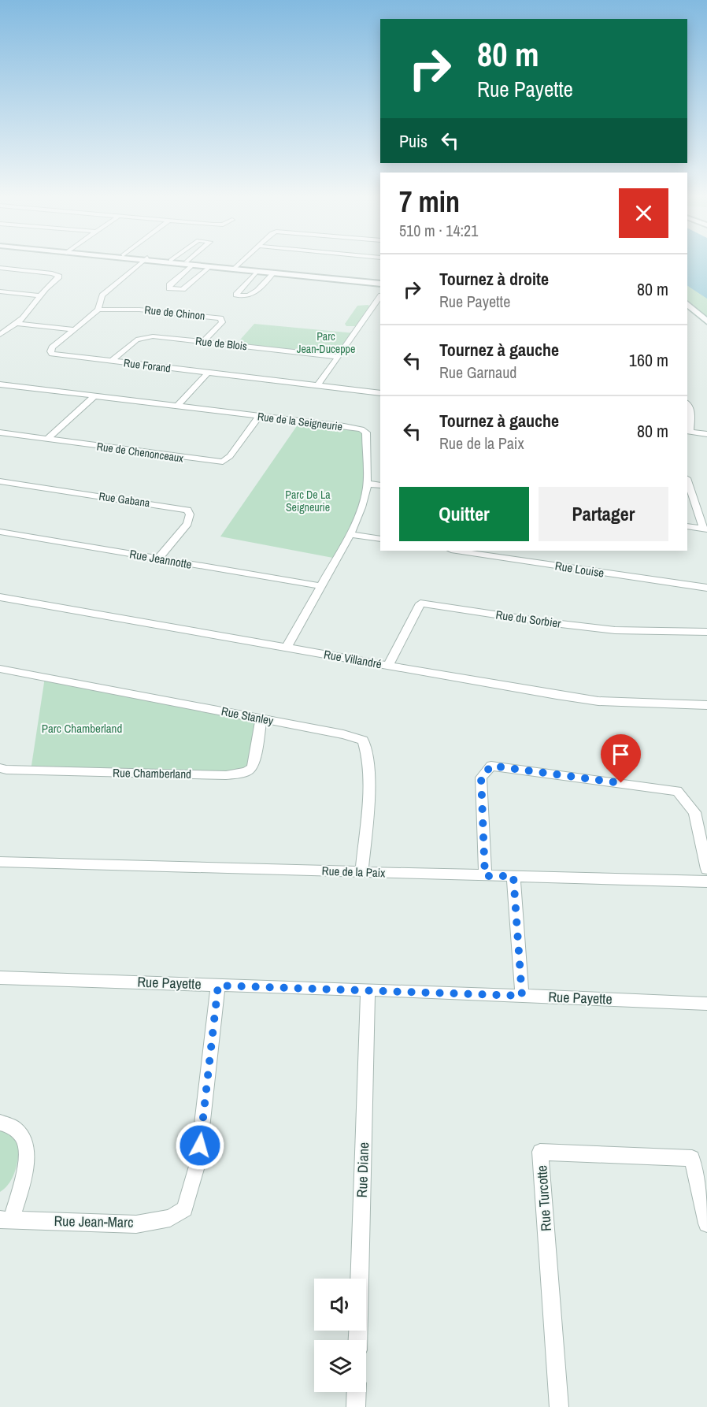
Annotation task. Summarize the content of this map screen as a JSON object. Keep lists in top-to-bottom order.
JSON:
{
  "streets": {
    "street": [
      "Rue de Chinon",
      "Rue de Blois",
      "Rue Forand",
      "Rue de la Seigneurie",
      "Rue de Chenonceaux",
      "Rue Gabana",
      "Rue Jeannotte",
      "Rue Louise",
      "Rue du Sorbier",
      "Rue Villandré",
      "Rue Stanley",
      "Rue Chamberland",
      "Rue de la Paix",
      "Rue Payette",
      "Rue Diane",
      "Rue Turcotte",
      "Rue Jean-Marc"
    ]
  },
  "crossings": [
    ["Rue de Chinon", "Rue de Blois"],
    ["Rue de Chinon", "Rue Forand"],
    ["Rue de Blois", "Rue Forand"],
    ["Rue de la Seigneurie", "Rue de Chenonceaux"],
    ["Rue de la Seigneurie", "Rue Jeannotte"],
    ["Rue de la Seigneurie", "Rue Villandré"],
    ["Rue Gabana", "Rue Jeannotte"],
    ["Rue du Sorbier", "Rue Villandré"],
    ["Rue Stanley", "Rue Chamberland"],
    ["Rue Stanley", "Rue de la Paix"],
    ["Rue Payette", "Rue Diane"],
    ["Rue Payette", "Rue Jean-Marc"]
  ],
  "parks": ["Parc Jean-Duceppe", "Parc De La Seigneurie", "Parc Chamberland"],
  "page": {
    "turn": ["80 m", "Rue Payette"],
    "then": "Puis",
    "heading": ["7 min", "510 m · 14:21"],
    "list": [
      {
        "name": "Tournez à droite",
        "note": "Rue Payette",
        "value": "80 m"
      },
      {
        "name": "Tournez à gauche",
        "note": "Rue Garnaud",
        "value": "160 m"
      },
      {
        "name": "Tournez à gauche",
        "note": "Rue de la Paix",
        "value": "80 m"
      }
    ],
    "buttons": ["Quitter", "Partager"]
  }
}
